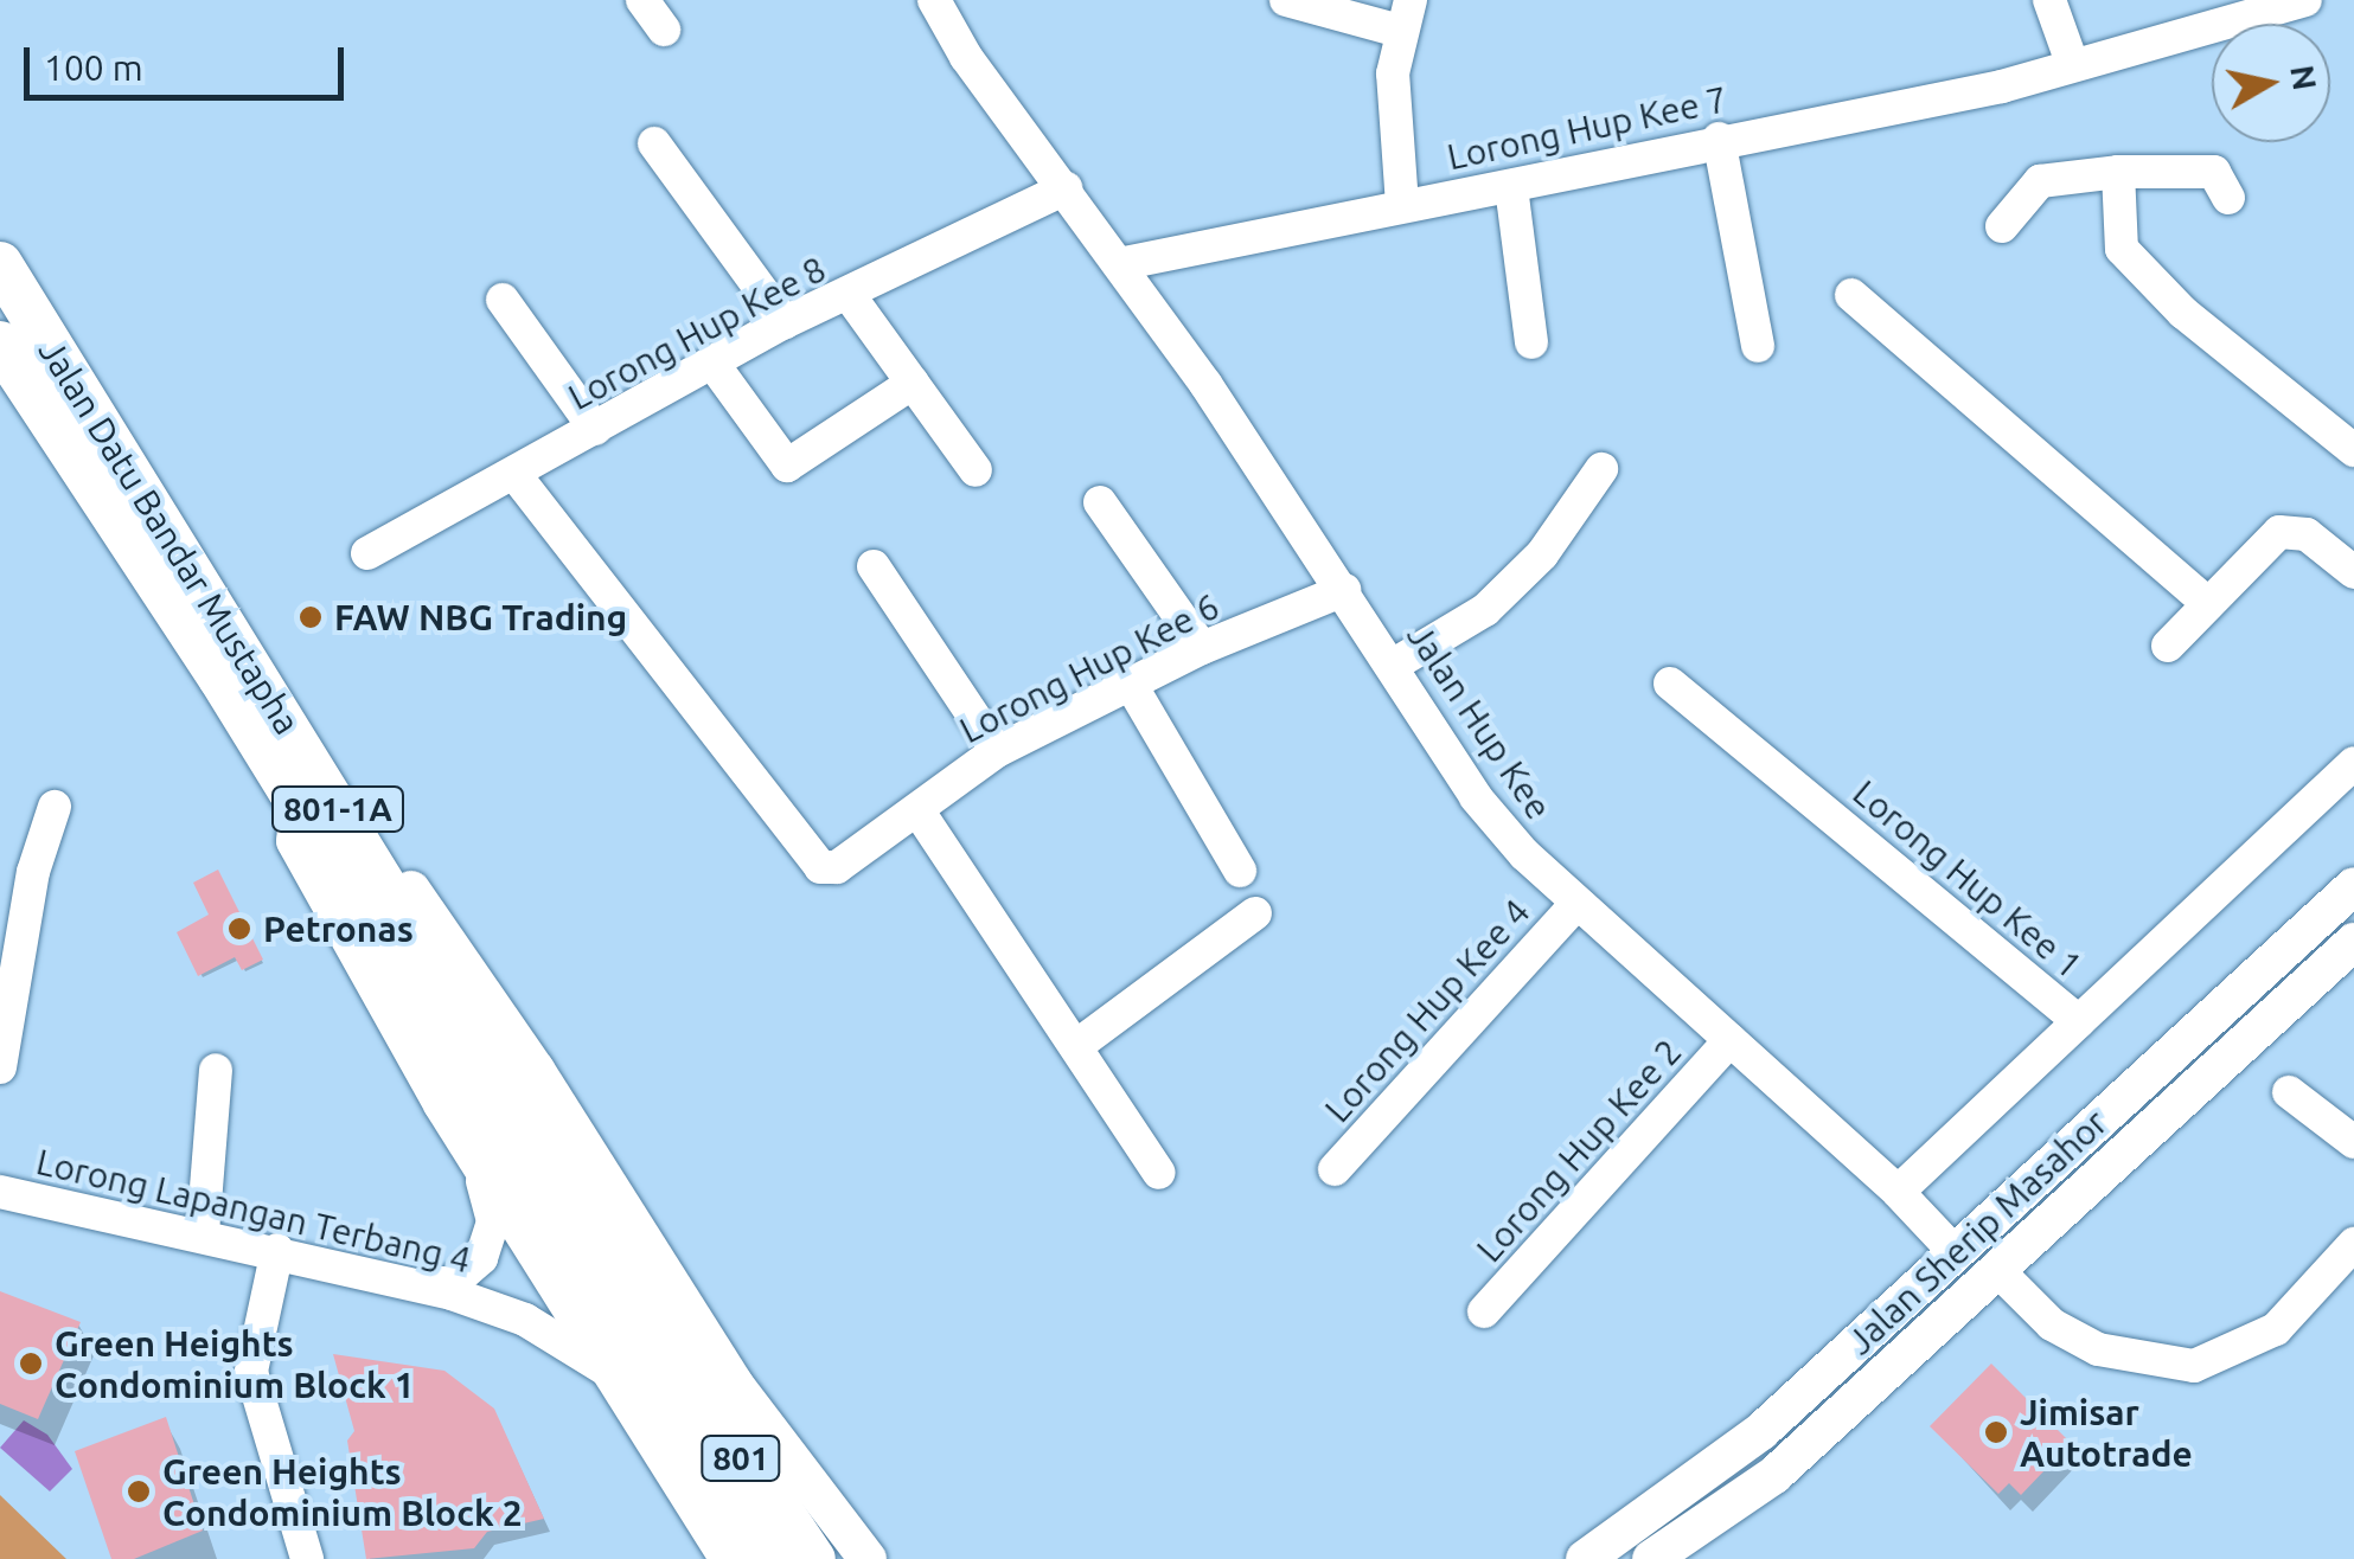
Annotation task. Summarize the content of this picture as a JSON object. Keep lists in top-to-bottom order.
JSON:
{
  "streets": {
    "highway": ["Jalan Datu Bandar Mustapha", "801-1A", "801"],
    "main road": ["Jalan Sherip Masahor"],
    "street": [
      "Lorong Hup Kee 7",
      "Lorong Hup Kee 8",
      "Lorong Hup Kee 6",
      "Jalan Hup Kee",
      "Lorong Hup Kee 1",
      "Lorong Hup Kee 4",
      "Lorong Hup Kee 2",
      "Lorong Lapangan Terbang 4"
    ]
  },
  "crossings": [
    ["Lorong Hup Kee 7", "Jalan Hup Kee"],
    ["Lorong Hup Kee 8", "Lorong Hup Kee 6"],
    ["Lorong Hup Kee 8", "Jalan Hup Kee"],
    ["Jalan Datu Bandar Mustapha", "Lorong Lapangan Terbang 4"],
    ["Jalan Datu Bandar Mustapha", "801"],
    ["Lorong Hup Kee 6", "Jalan Hup Kee"],
    ["Jalan Hup Kee", "Lorong Hup Kee 1"],
    ["Jalan Hup Kee", "Lorong Hup Kee 4"],
    ["Jalan Hup Kee", "Lorong Hup Kee 2"],
    ["Jalan Hup Kee", "Jalan Sherip Masahor"],
    ["Lorong Lapangan Terbang 4", "801"]
  ],
  "places": [
    "FAW NBG Trading",
    "Petronas",
    "Green Heights Condominium Block 1",
    "Jimisar Autotrade",
    "Green Heights Condominium Block 2"
  ],
  "scale_bar": "100 m",
  "north": "right"
}
